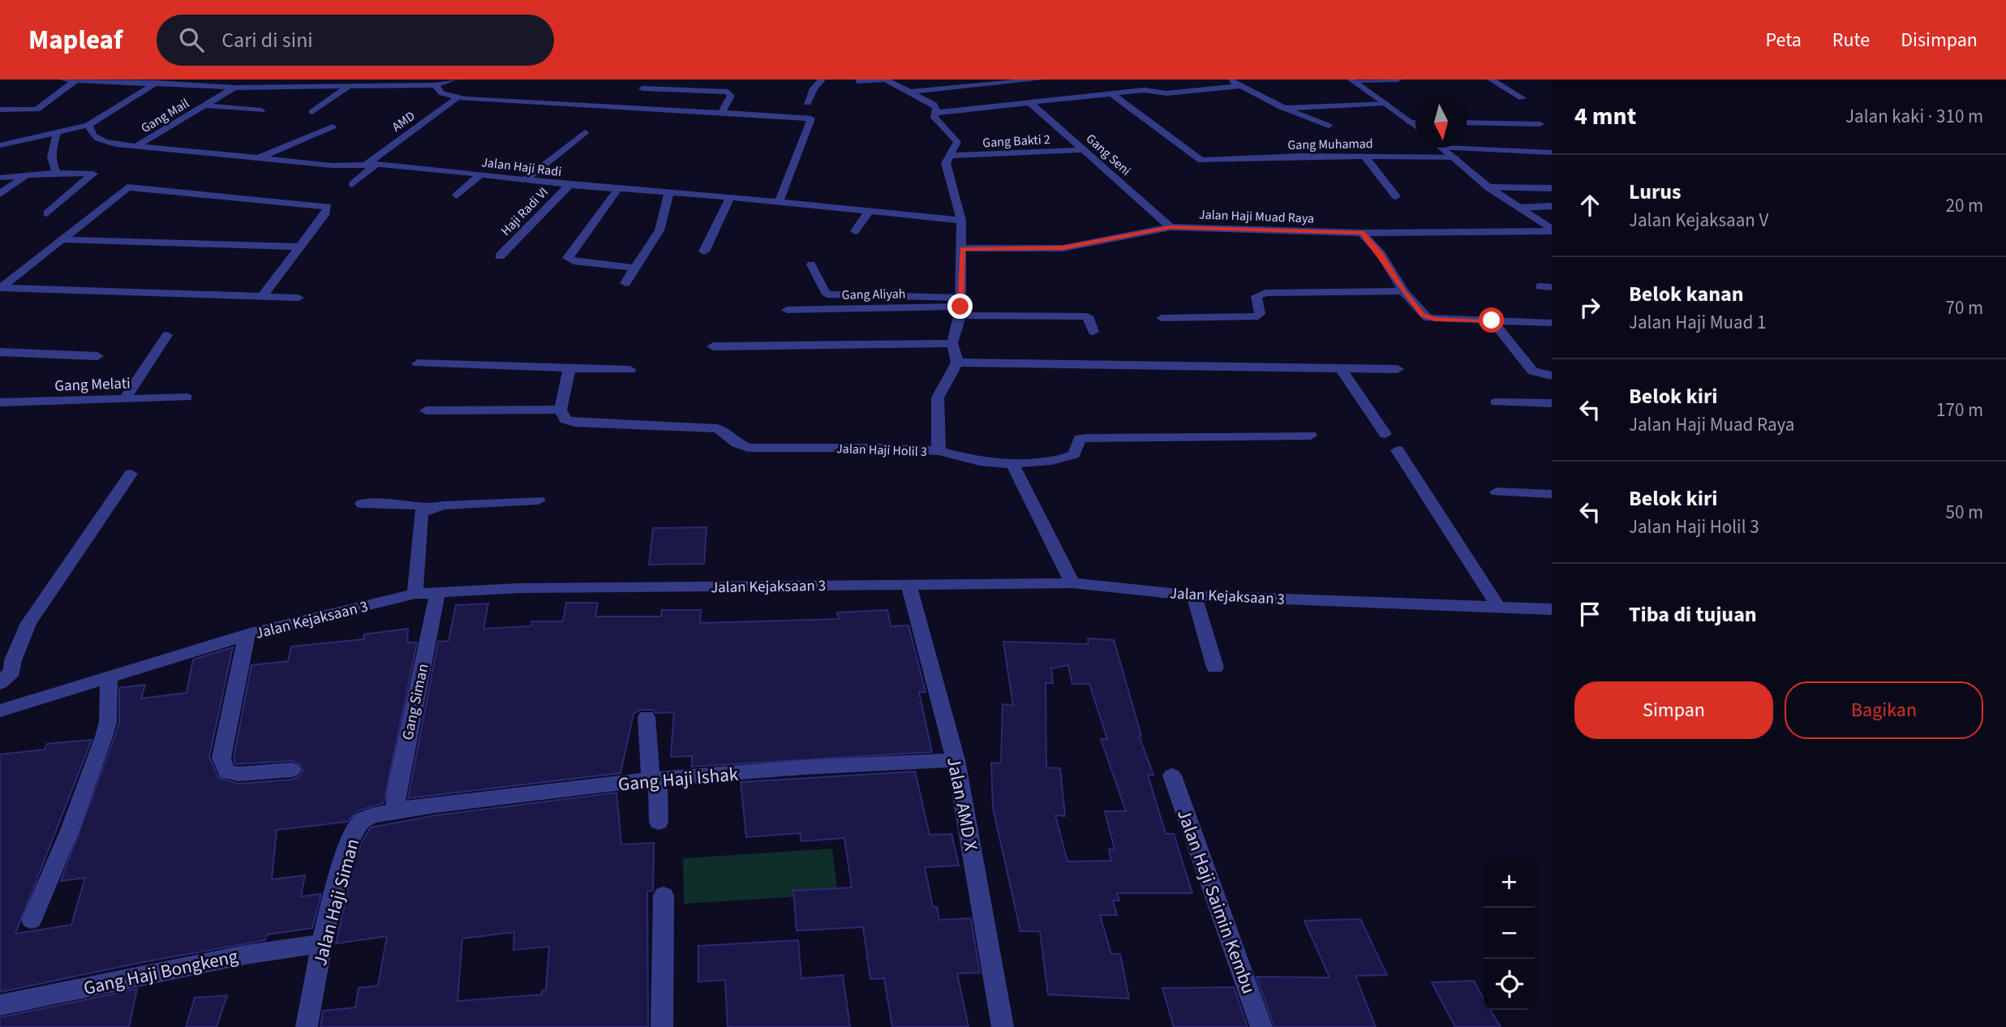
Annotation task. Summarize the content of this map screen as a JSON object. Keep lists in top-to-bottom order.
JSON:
{
  "streets": {
    "street": [
      "Gang Mail",
      "AMD",
      "Gang Bakti 2",
      "Gang Muhamad",
      "Gang Seni",
      "Jalan Haji Radi",
      "Haji Radi VI",
      "Jalan Haji Muad Raya",
      "Gang Aliyah",
      "Gang Melati",
      "Jalan Haji Holil 3",
      "Jalan Kejaksaan 3",
      "Gang Siman",
      "Gang Haji Ishak",
      "Jalan AMD X",
      "Jalan Haji Saimin Kembu",
      "Jalan Haji Siman",
      "Gang Haji Bongkeng"
    ]
  },
  "crossings": [
    ["Gang Mail", "Jalan Haji Radi"],
    ["AMD", "Jalan Haji Radi"],
    ["Gang Bakti 2", "Gang Seni"],
    ["Gang Seni", "Jalan Haji Muad Raya"],
    ["Jalan Haji Radi", "Haji Radi VI"],
    ["Jalan Kejaksaan 3", "Gang Siman"],
    ["Jalan Kejaksaan 3", "Jalan AMD X"],
    ["Gang Siman", "Gang Haji Ishak"],
    ["Gang Siman", "Jalan Haji Siman"],
    ["Gang Haji Ishak", "Jalan AMD X"],
    ["Gang Haji Ishak", "Jalan Haji Siman"],
    ["Jalan Haji Siman", "Gang Haji Bongkeng"]
  ],
  "north": "bottom",
  "page": {
    "header": "Mapleaf",
    "search": "Cari di sini",
    "nav": ["Peta", "Rute", "Disimpan"],
    "heading": ["4 mnt", "Jalan kaki · 310 m"],
    "list": [
      ["Lurus", "Jalan Kejaksaan V", "20 m"],
      ["Belok kanan", "Jalan Haji Muad 1", "70 m"],
      ["Belok kiri", "Jalan Haji Muad Raya", "170 m"],
      ["Belok kiri", "Jalan Haji Holil 3", "50 m"],
      "Tiba di tujuan"
    ],
    "buttons": ["Simpan", "Bagikan"],
    "map_buttons": ["+", "−"]
  }
}
